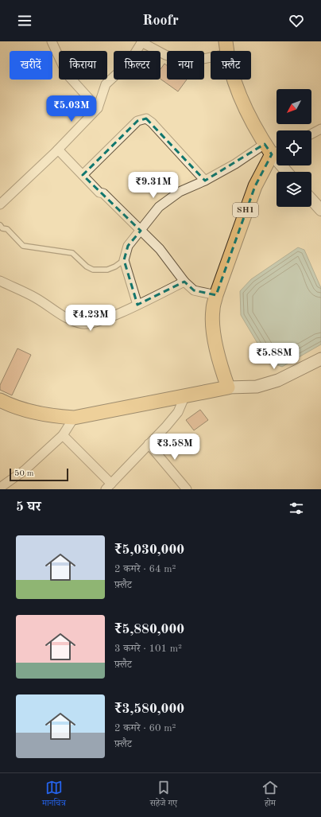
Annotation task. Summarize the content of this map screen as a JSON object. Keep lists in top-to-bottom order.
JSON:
{
  "streets": {
    "main road": ["SH1"]
  },
  "scale_bar": "50 m",
  "north": "bottom left",
  "page": {
    "header": "Roofr",
    "chip": [
      "खरीदें",
      "किराया",
      "फ़िल्टर",
      "नया",
      "फ़्लैट"
    ],
    "price": [
      "₹5.03M",
      "₹9.31M",
      "₹4.23M",
      "₹5.88M",
      "₹3.58M"
    ],
    "scale": "50 m",
    "heading": "5 घर",
    "list": [
      {
        "name": "₹5,030,000",
        "note": "2 कमरे · 64 m² · फ़्लैट"
      },
      {
        "name": "₹5,880,000",
        "note": "3 कमरे · 101 m² · फ़्लैट"
      },
      {
        "name": "₹3,580,000",
        "note": "2 कमरे · 60 m² · फ़्लैट"
      }
    ],
    "tabs": ["मानचित्र", "सहेजे गए", "होम"]
  }
}
